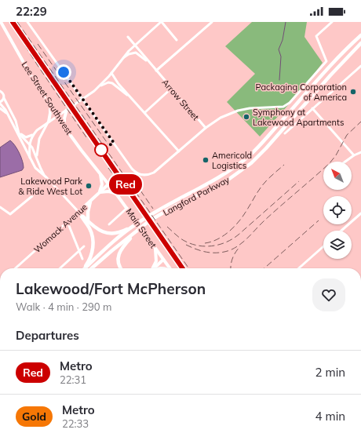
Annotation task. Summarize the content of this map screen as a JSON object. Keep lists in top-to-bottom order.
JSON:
{
  "streets": {
    "highway": ["Langford Parkway"],
    "main road": ["Lee Street Southwest", "Womack Avenue", "Main Street"],
    "street": ["Arrow Street"]
  },
  "crossings": [
    ["Lee Street Southwest", "Main Street"],
    ["Womack Avenue", "Main Street"]
  ],
  "places": [
    "Packaging Corporation of America",
    "Symphony at Lakewood Apartments",
    "Americold Logistics",
    "Lakewood Park & Ride West Lot"
  ],
  "lines": ["metro line Red"],
  "north": "top left",
  "page": {
    "status": "22:29",
    "on_map": "Red",
    "heading": [
      ["Lakewood/Fort McPherson", "Walk · 4 min · 290 m"],
      "Departures"
    ],
    "list": [
      {
        "mark": "Red",
        "name": "Metro",
        "note": "22:31",
        "value": "2 min"
      },
      {
        "mark": "Gold",
        "name": "Metro",
        "note": "22:33",
        "value": "4 min"
      }
    ]
  }
}
